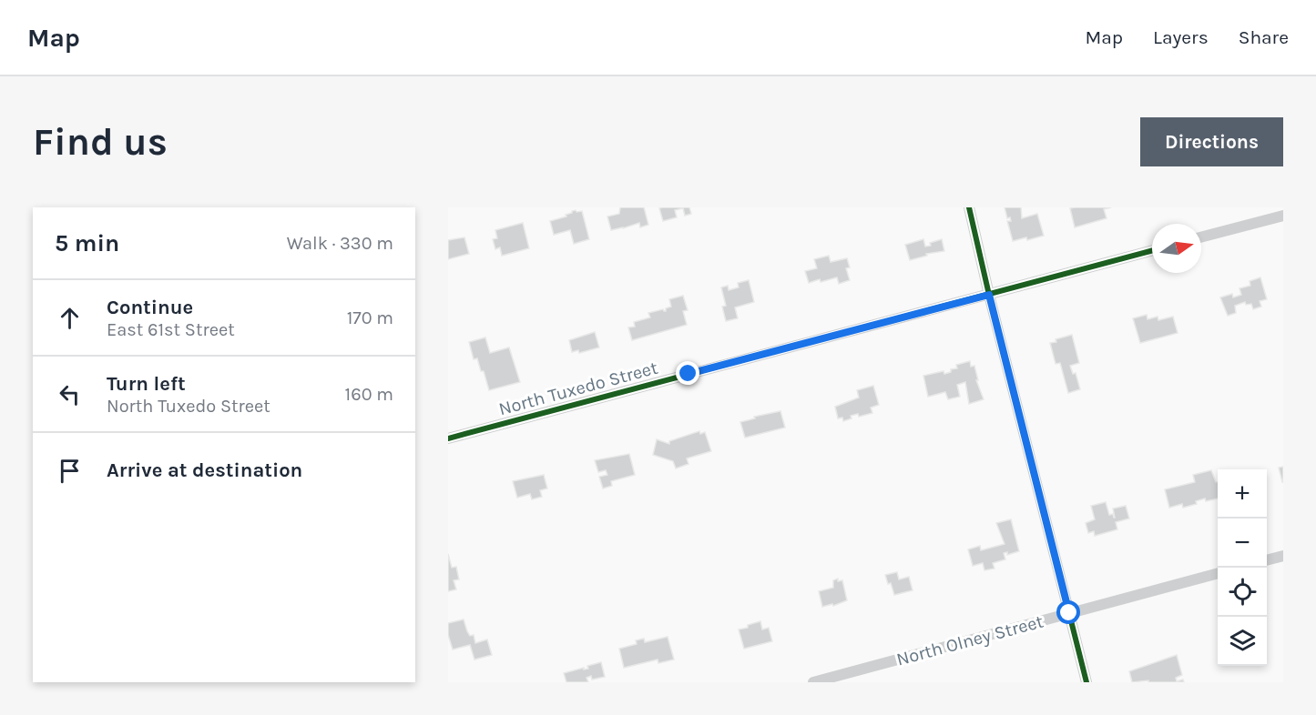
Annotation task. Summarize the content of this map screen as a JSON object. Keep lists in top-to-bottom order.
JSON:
{
  "streets": {
    "street": ["North Tuxedo Street", "North Olney Street"]
  },
  "north": "right",
  "page": {
    "header": "Map",
    "nav": ["Map", "Layers", "Share"],
    "buttons": "Directions",
    "title": "Find us",
    "heading": ["5 min", "Walk · 330 m"],
    "list": [
      ["Continue", "East 61st Street", "170 m"],
      ["Turn left", "North Tuxedo Street", "160 m"],
      "Arrive at destination"
    ],
    "map_buttons": ["+", "−"]
  }
}
